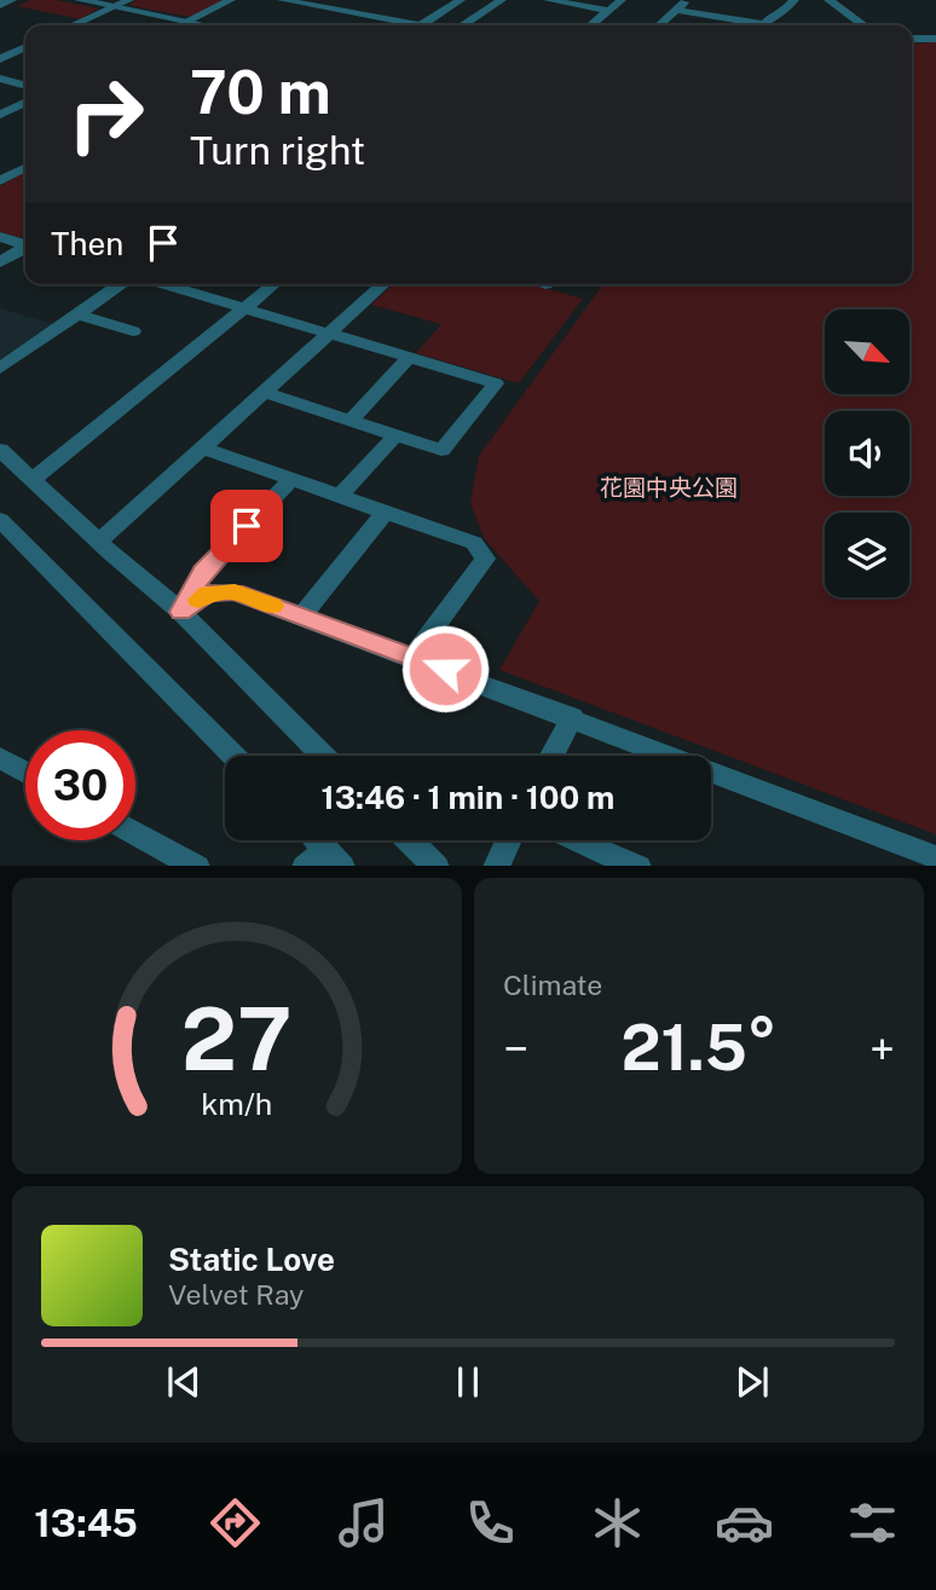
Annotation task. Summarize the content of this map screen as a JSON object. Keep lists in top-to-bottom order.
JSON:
{
  "parks": ["花園中央公園"],
  "north": "bottom right",
  "page": {
    "turn": ["70 m", "Turn right"],
    "then": "Then",
    "limit": "30",
    "trip": "13:46 · 1 min · 100 m",
    "tile": "Climate",
    "heat": ["−", "21.5°", "+"],
    "song": ["Static Love", "Velvet Ray"],
    "tabs": "13:45",
    "gauge": ["27", "km/h"]
  }
}
